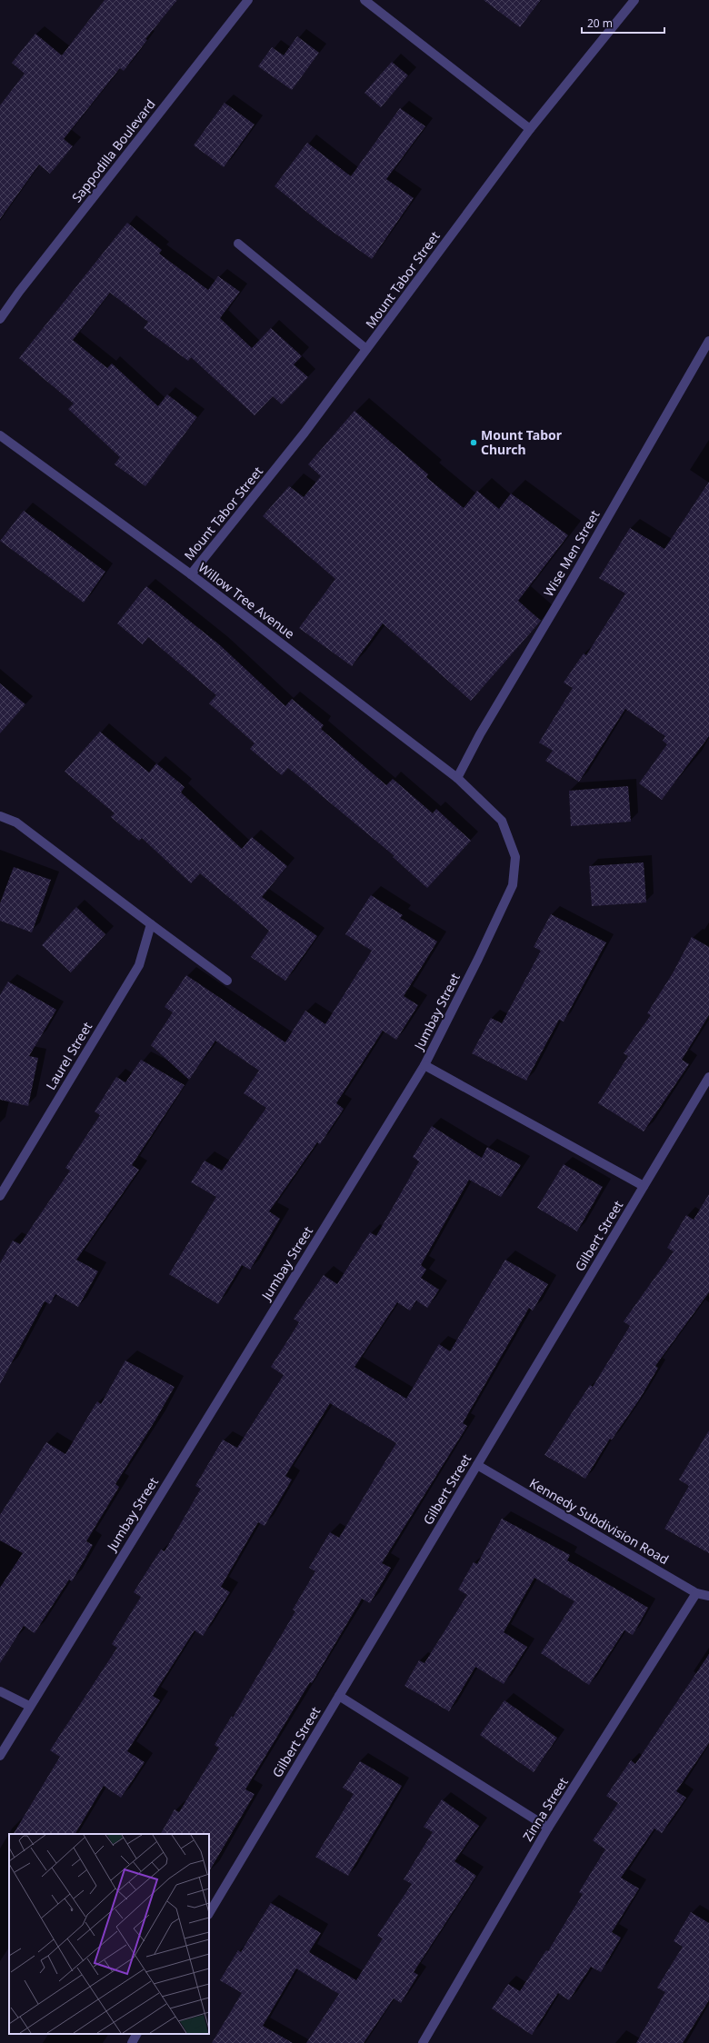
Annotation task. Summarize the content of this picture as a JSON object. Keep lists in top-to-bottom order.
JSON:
{
  "streets": {
    "street": [
      "Sappodilla Boulevard",
      "Mount Tabor Street",
      "Wise Men Street",
      "Willow Tree Avenue",
      "Jumbay Street",
      "Laurel Street",
      "Gilbert Street",
      "Kennedy Subdivision Road",
      "Zinna Street"
    ]
  },
  "crossings": [
    ["Mount Tabor Street", "Willow Tree Avenue"],
    ["Wise Men Street", "Willow Tree Avenue"],
    ["Wise Men Street", "Jumbay Street"],
    ["Willow Tree Avenue", "Jumbay Street"],
    ["Gilbert Street", "Kennedy Subdivision Road"],
    ["Kennedy Subdivision Road", "Zinna Street"]
  ],
  "places": ["Mount Tabor Church"],
  "scale_bar": "20 m"
}
